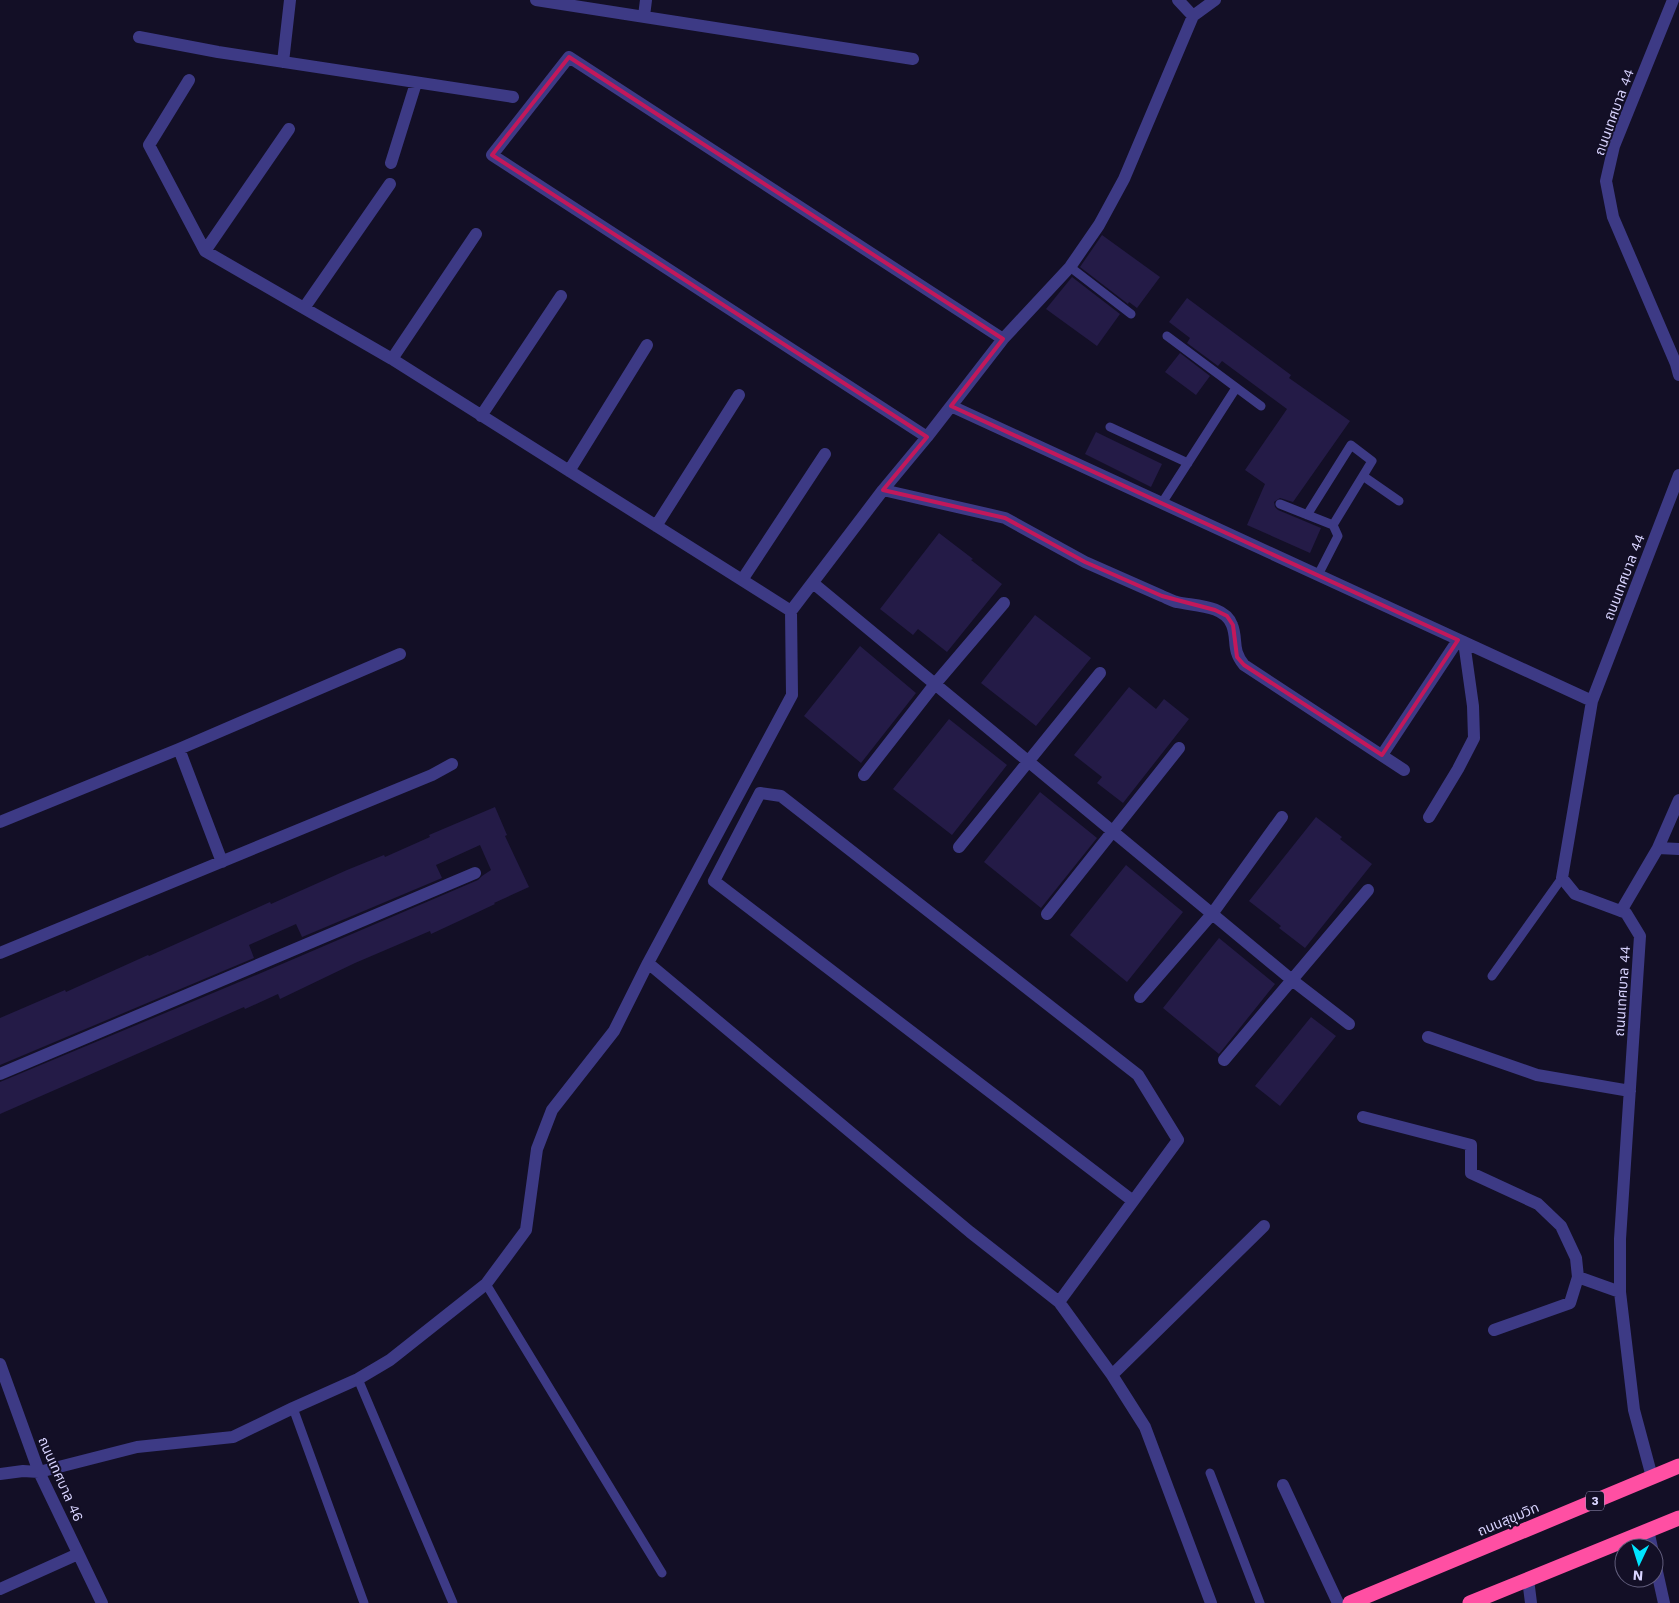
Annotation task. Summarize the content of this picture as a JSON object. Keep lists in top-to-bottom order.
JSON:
{
  "streets": {
    "highway": ["3", "ถนนสุขุมวิท"],
    "street": ["ถนนเทศบาล 44", "ถนนเทศบาล 46"]
  },
  "crossings": [
    ["ถนนเทศบาล 44", "ถนนสุขุมวิท"]
  ],
  "north": "bottom"
}
